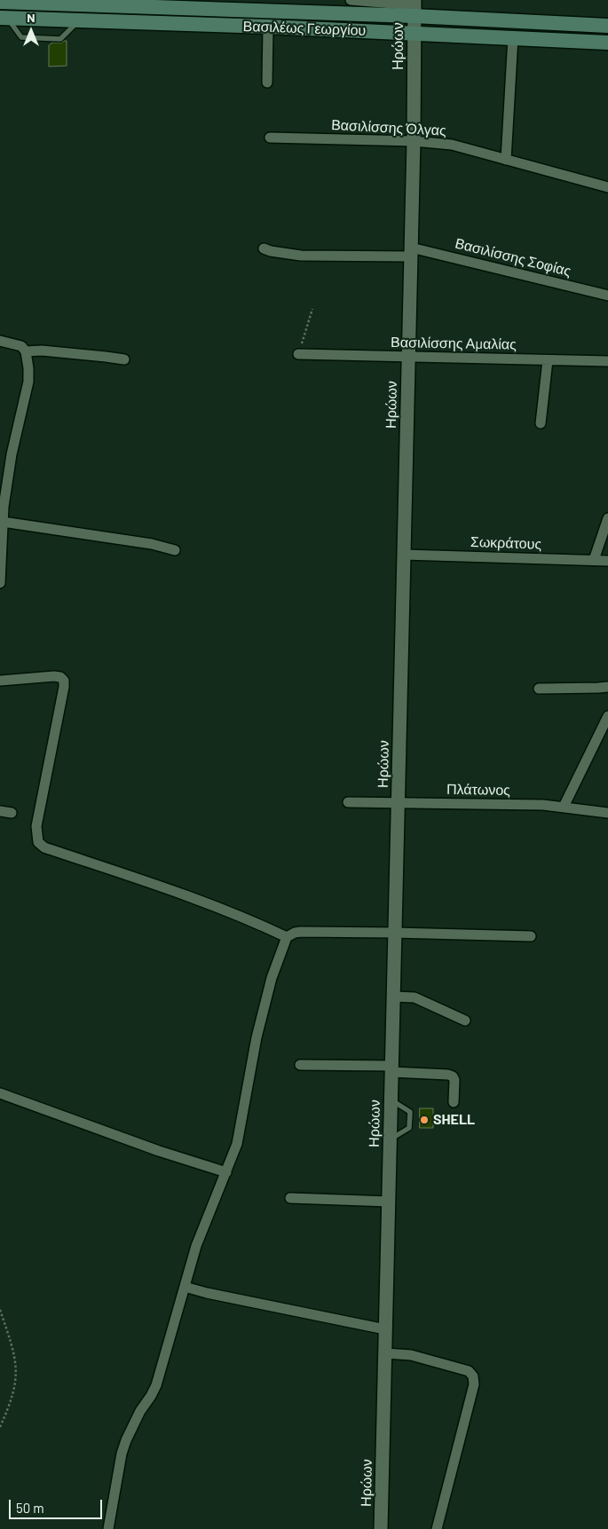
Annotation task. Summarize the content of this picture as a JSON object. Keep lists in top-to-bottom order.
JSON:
{
  "streets": {
    "main road": ["Βασιλέως Γεωργίου"],
    "street": [
      "Ηρώων",
      "Βασιλίσσης Όλγας",
      "Βασιλίσσης Σοφίας",
      "Βασιλίσσης Αμαλίας",
      "Σωκράτους",
      "Πλάτωνος"
    ]
  },
  "crossings": [
    ["Βασιλέως Γεωργίου", "Ηρώων"],
    ["Ηρώων", "Βασιλίσσης Όλγας"],
    ["Ηρώων", "Βασιλίσσης Σοφίας"],
    ["Ηρώων", "Βασιλίσσης Αμαλίας"],
    ["Ηρώων", "Σωκράτους"],
    ["Ηρώων", "Πλάτωνος"]
  ],
  "places": ["SHELL"],
  "scale_bar": "50 m",
  "north": "top"
}
